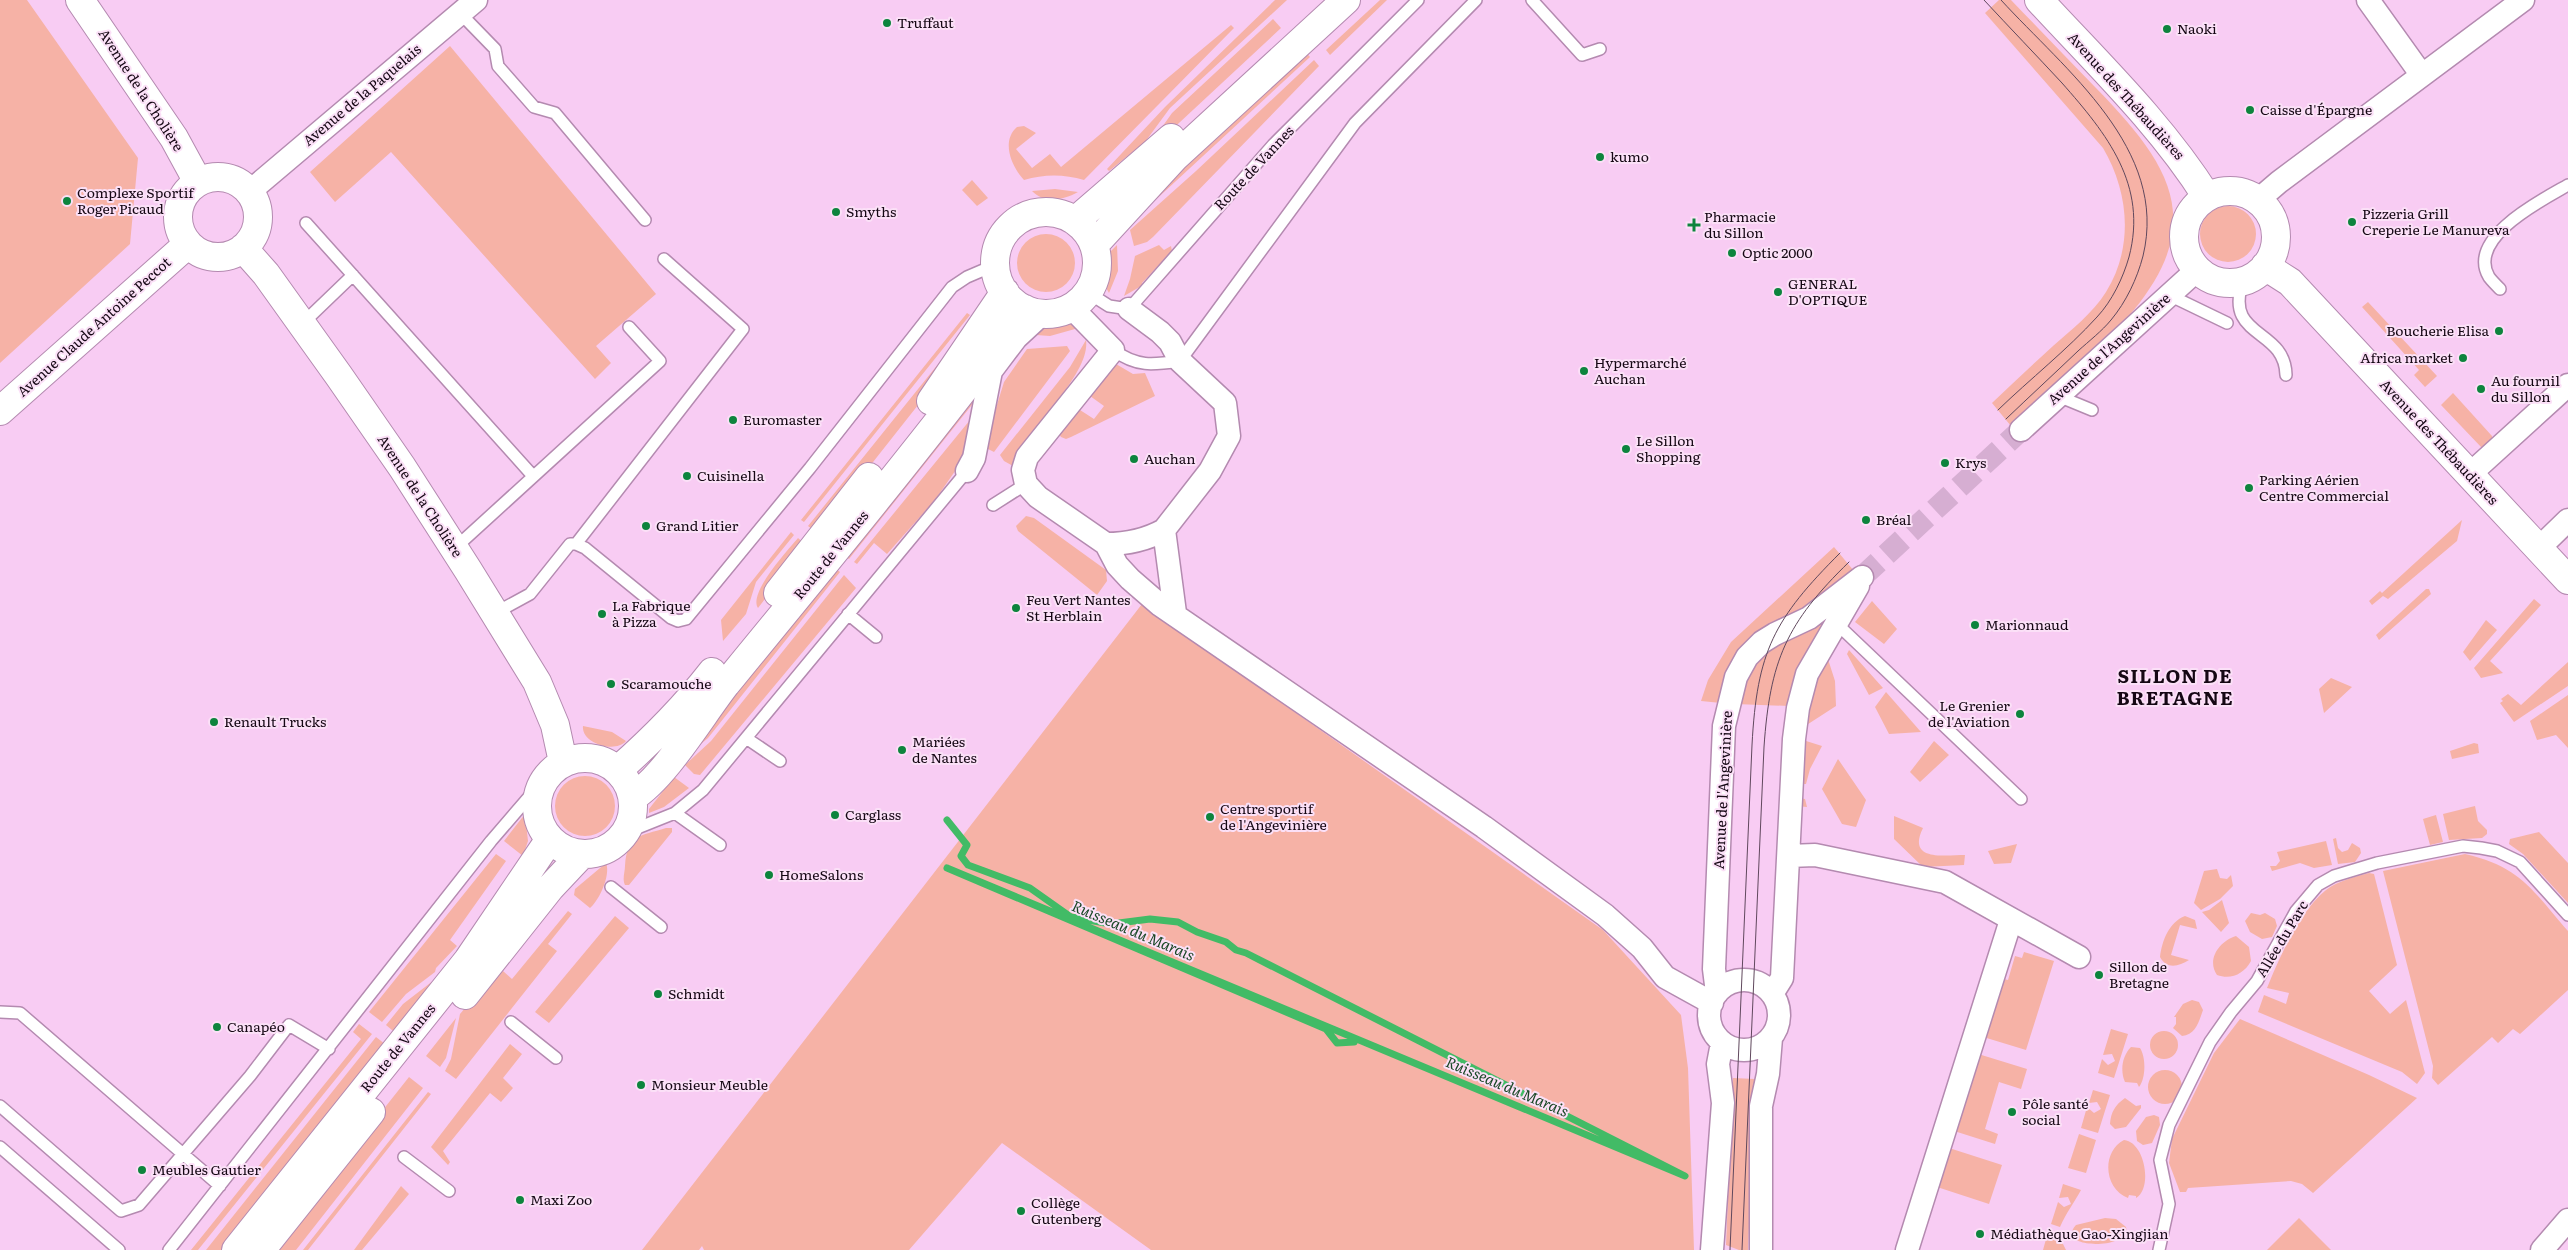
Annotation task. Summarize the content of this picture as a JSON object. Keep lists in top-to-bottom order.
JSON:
{
  "streets": {
    "main road": [
      "Avenue de la Cholière",
      "Avenue des Thébaudières",
      "Route de Vannes",
      "Avenue Claude Antoine Peccot"
    ],
    "street": ["Avenue de la Paquelais", "Avenue de l'Angevinière"],
    "lane": ["Allée du Parc"]
  },
  "crossings": [
    ["Avenue de la Cholière", "Avenue de la Paquelais"],
    ["Avenue de la Cholière", "Route de Vannes"],
    ["Avenue de la Cholière", "Avenue Claude Antoine Peccot"],
    ["Avenue de la Paquelais", "Avenue Claude Antoine Peccot"],
    ["Avenue des Thébaudières", "Avenue de l'Angevinière"]
  ],
  "districts": ["SILLON DE BRETAGNE"],
  "water": ["Ruisseau du Marais"],
  "places": {
    "other": [
      "Truffaut",
      "Naoki",
      "Caisse d'Épargne",
      "kumo",
      "Complexe Sportif Roger Picaud",
      "Smyths",
      "Pizzeria Grill Creperie Le Manureva",
      "Optic 2000",
      "GENERAL D'OPTIQUE",
      "Boucherie Elisa",
      "Africa market",
      "Hypermarché Auchan",
      "Au fournil du Sillon",
      "Euromaster",
      "Le Sillon Shopping",
      "Auchan",
      "Krys",
      "Cuisinella",
      "Parking Aérien Centre Commercial",
      "Bréal",
      "Grand Litier",
      "Feu Vert Nantes St Herblain",
      "La Fabrique à Pizza",
      "Marionnaud",
      "Scaramouche",
      "Le Grenier de l'Aviation",
      "Renault Trucks",
      "Mariées de Nantes",
      "Carglass",
      "Centre sportif de l'Angevinière",
      "HomeSalons",
      "Sillon de Bretagne",
      "Schmidt",
      "Canapéo",
      "Monsieur Meuble",
      "Pôle santé social",
      "Meubles Gautier",
      "Maxi Zoo",
      "Collège Gutenberg",
      "Médiathèque Gao-Xingjian"
    ],
    "health": ["Pharmacie du Sillon"]
  }
}
